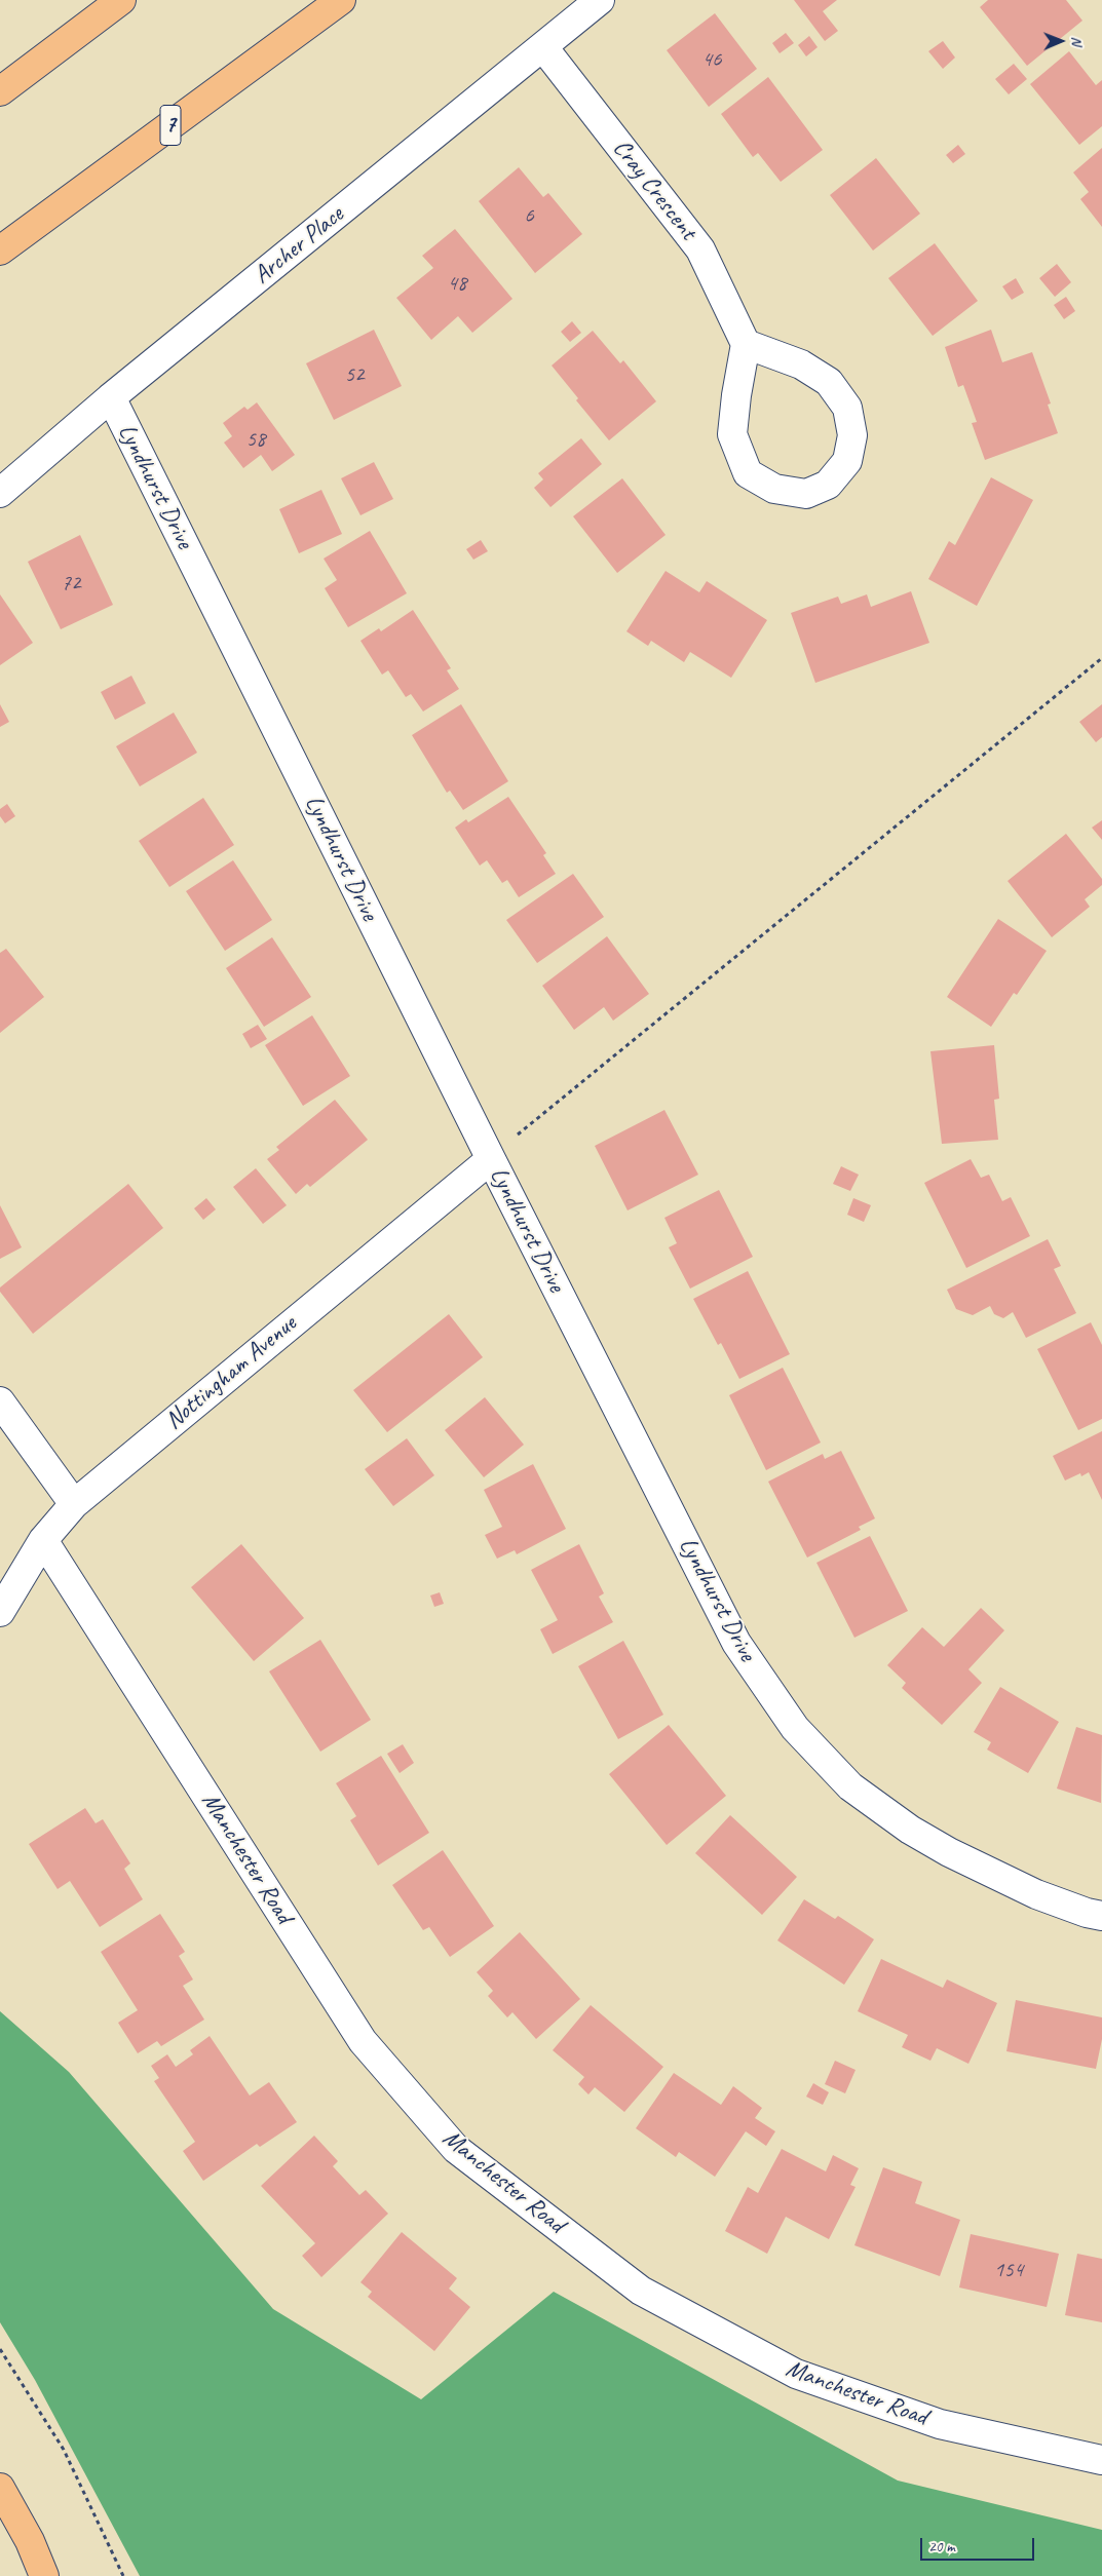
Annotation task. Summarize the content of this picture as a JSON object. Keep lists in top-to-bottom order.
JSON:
{
  "streets": {
    "main road": ["7"],
    "street": [
      "Cray Crescent",
      "Archer Place",
      "Lyndhurst Drive",
      "Nottingham Avenue",
      "Manchester Road"
    ]
  },
  "crossings": [
    ["Cray Crescent", "Archer Place"],
    ["Archer Place", "Lyndhurst Drive"],
    ["Lyndhurst Drive", "Nottingham Avenue"],
    ["Nottingham Avenue", "Manchester Road"]
  ],
  "house_numbers": [
    "46",
    "6",
    "48",
    "52",
    "58",
    "72",
    "154"
  ],
  "scale_bar": "20 m",
  "north": "right"
}
